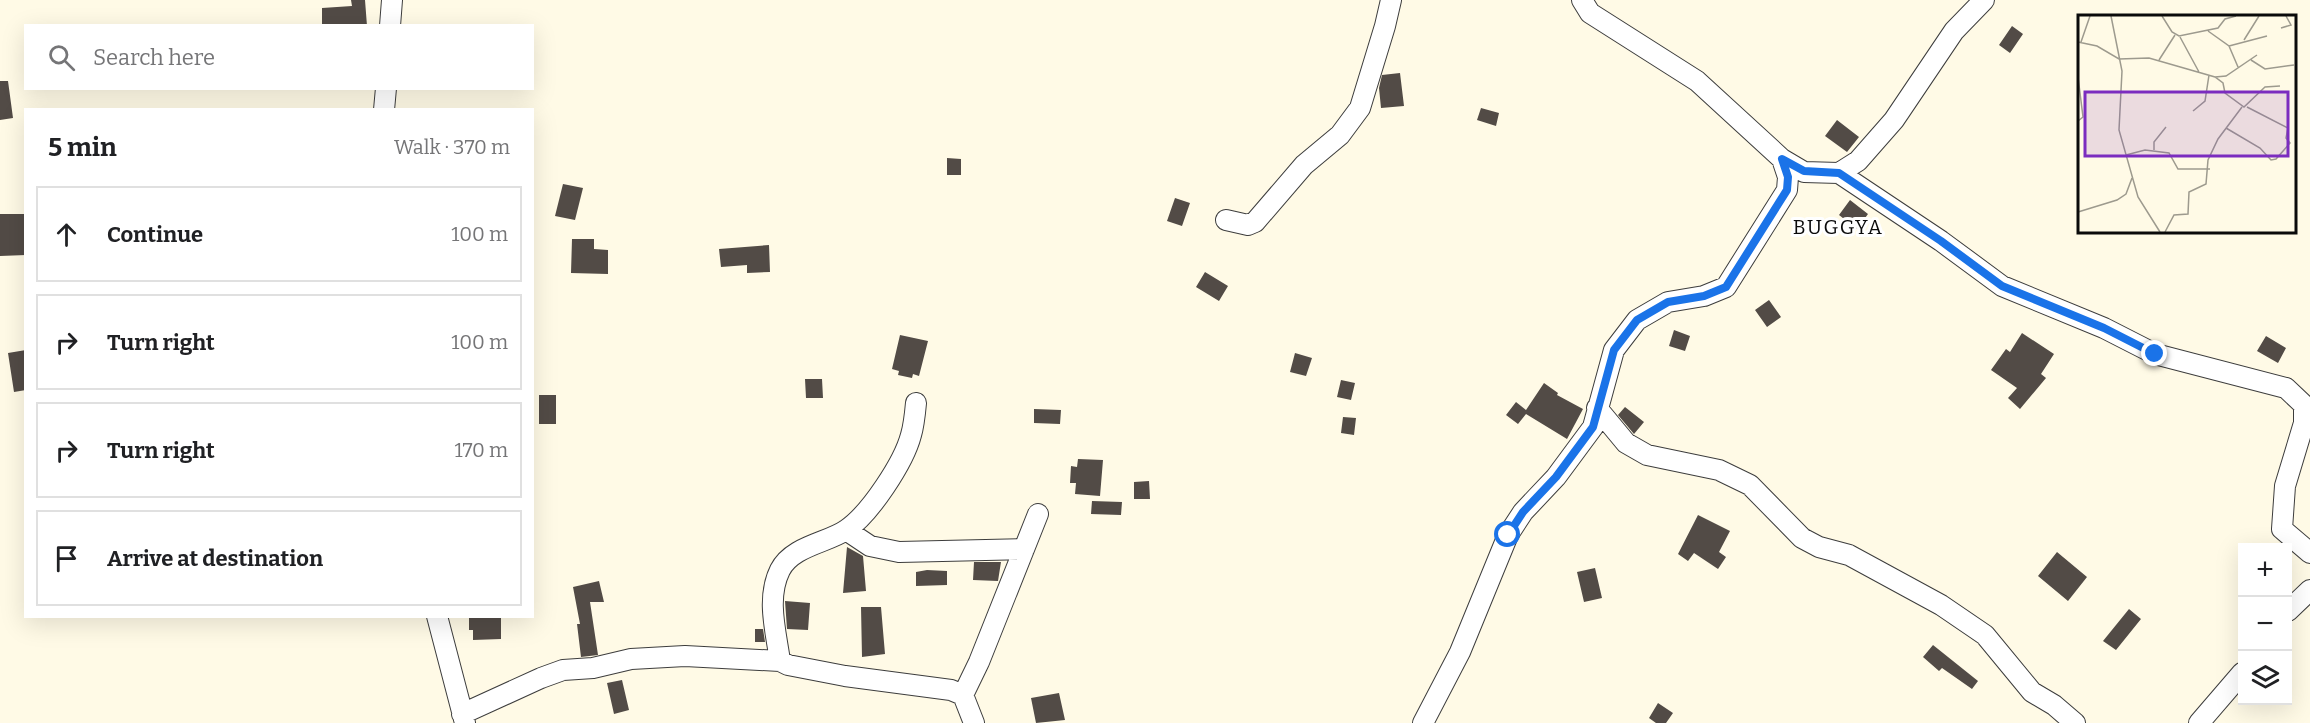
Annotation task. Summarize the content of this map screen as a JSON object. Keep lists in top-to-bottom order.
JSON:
{
  "districts": ["BUGGYA"],
  "page": {
    "search": "Search here",
    "heading": ["5 min", "Walk · 370 m"],
    "list": [
      ["Continue", "100 m"],
      ["Turn right", "100 m"],
      ["Turn right", "170 m"],
      "Arrive at destination"
    ],
    "map_buttons": ["+", "−"]
  }
}
